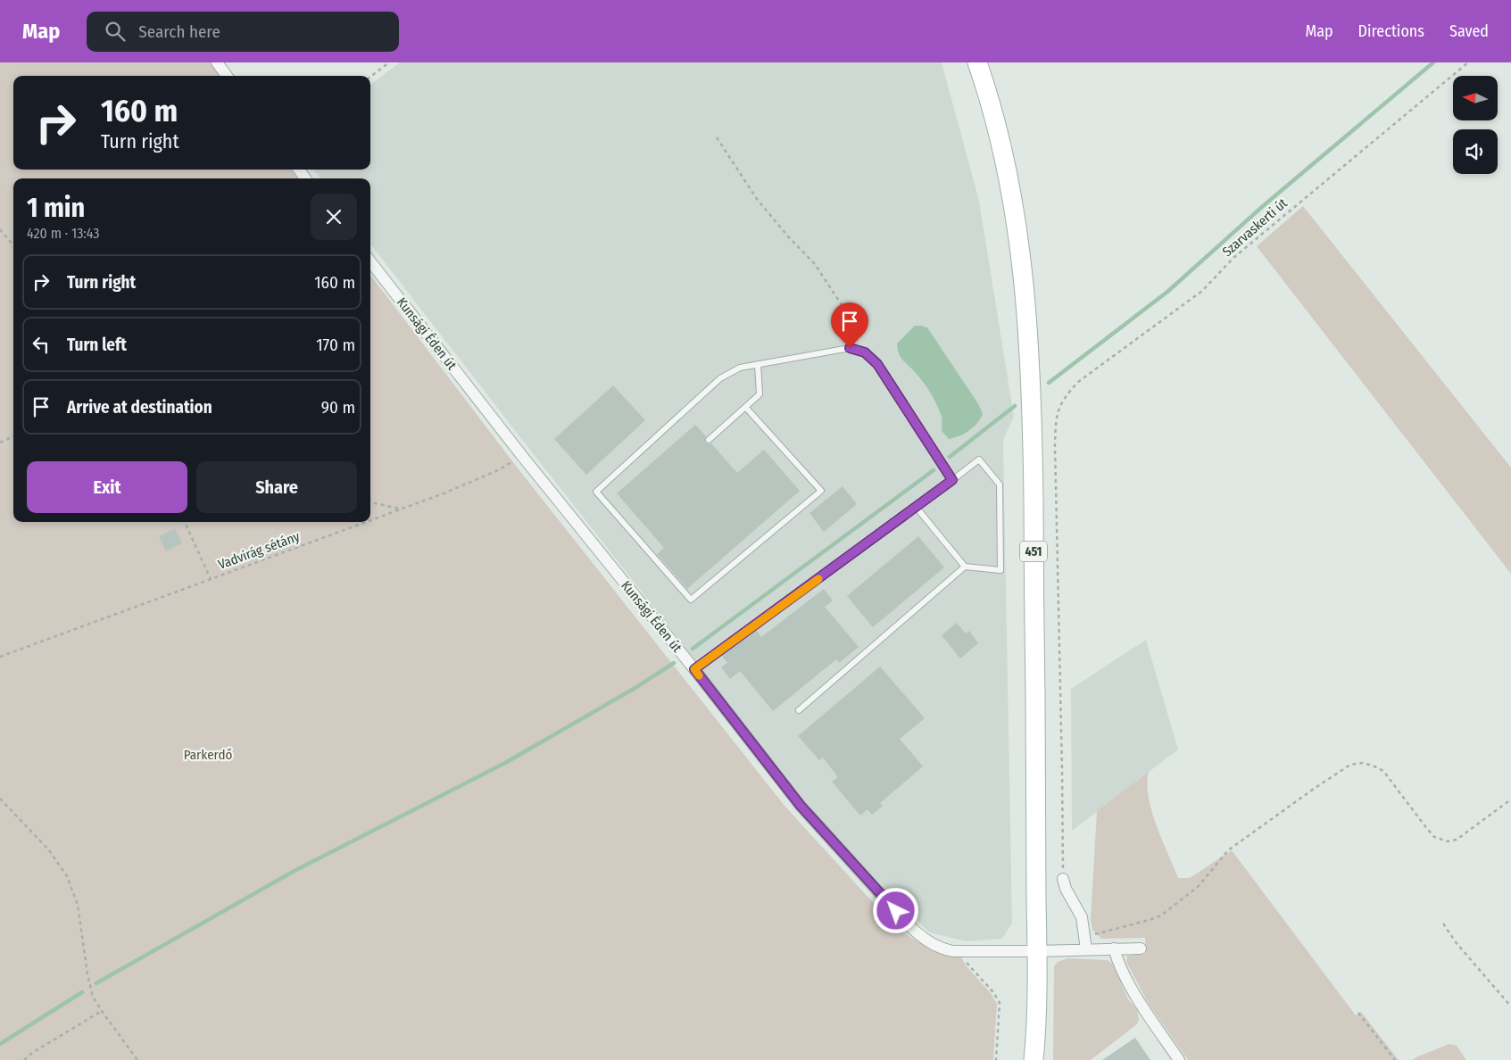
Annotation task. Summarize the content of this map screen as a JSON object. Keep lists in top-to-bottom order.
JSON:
{
  "streets": {
    "main road": ["451"],
    "street": ["Kunsági Éden út"],
    "path": ["Szarvaskerti út", "Vadvirág sétány"]
  },
  "crossings": [
    ["Kunsági Éden út", "Vadvirág sétány"],
    ["Kunsági Éden út", "451"]
  ],
  "parks": ["Parkerdő"],
  "north": "left",
  "page": {
    "header": "Map",
    "search": "Search here",
    "nav": ["Map", "Directions", "Saved"],
    "turn": ["160 m", "Turn right"],
    "heading": ["1 min", "420 m · 13:43"],
    "list": [
      {
        "name": "Turn right",
        "value": "160 m"
      },
      {
        "name": "Turn left",
        "value": "170 m"
      },
      {
        "name": "Arrive at destination",
        "value": "90 m"
      }
    ],
    "buttons": ["Exit", "Share"]
  }
}
